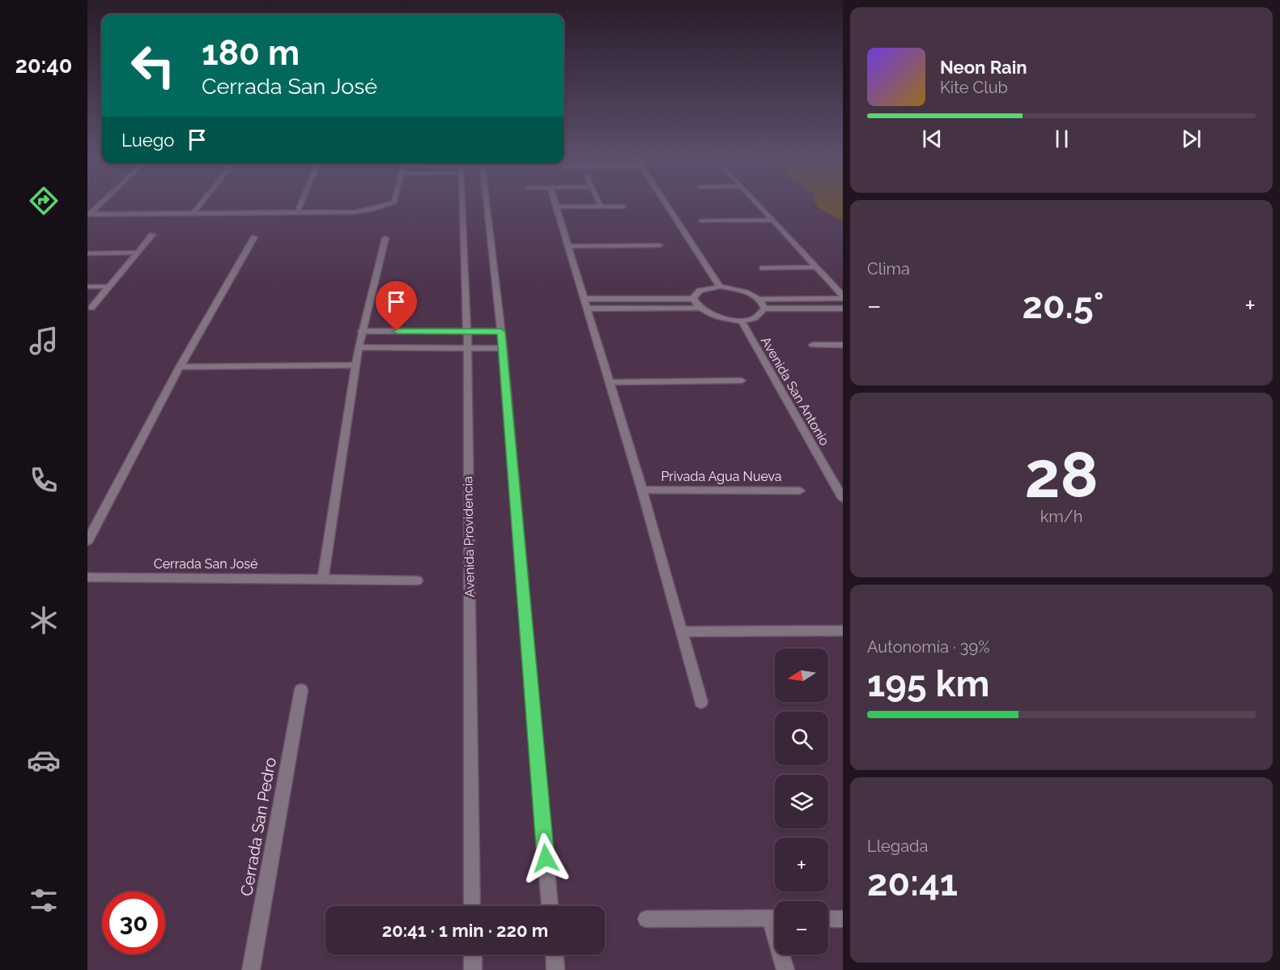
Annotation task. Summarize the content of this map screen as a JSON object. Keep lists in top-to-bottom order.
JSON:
{
  "streets": {
    "street": [
      "Avenida San Antonio",
      "Privada Agua Nueva",
      "Avenida Providencia",
      "Cerrada San José",
      "Cerrada San Pedro"
    ]
  },
  "north": "left",
  "page": {
    "tabs": "20:40",
    "turn": ["180 m", "Cerrada San José"],
    "song": ["Neon Rain", "Kite Club"],
    "then": "Luego",
    "tile": [
      "Clima",
      ["28", "km/h"],
      ["Autonomía · 39%", "195 km"],
      ["Llegada", "20:41"]
    ],
    "heat": ["−", "20.5°", "+"],
    "map_buttons": ["+", "−"],
    "limit": "30",
    "trip": "20:41 · 1 min · 220 m"
  }
}
